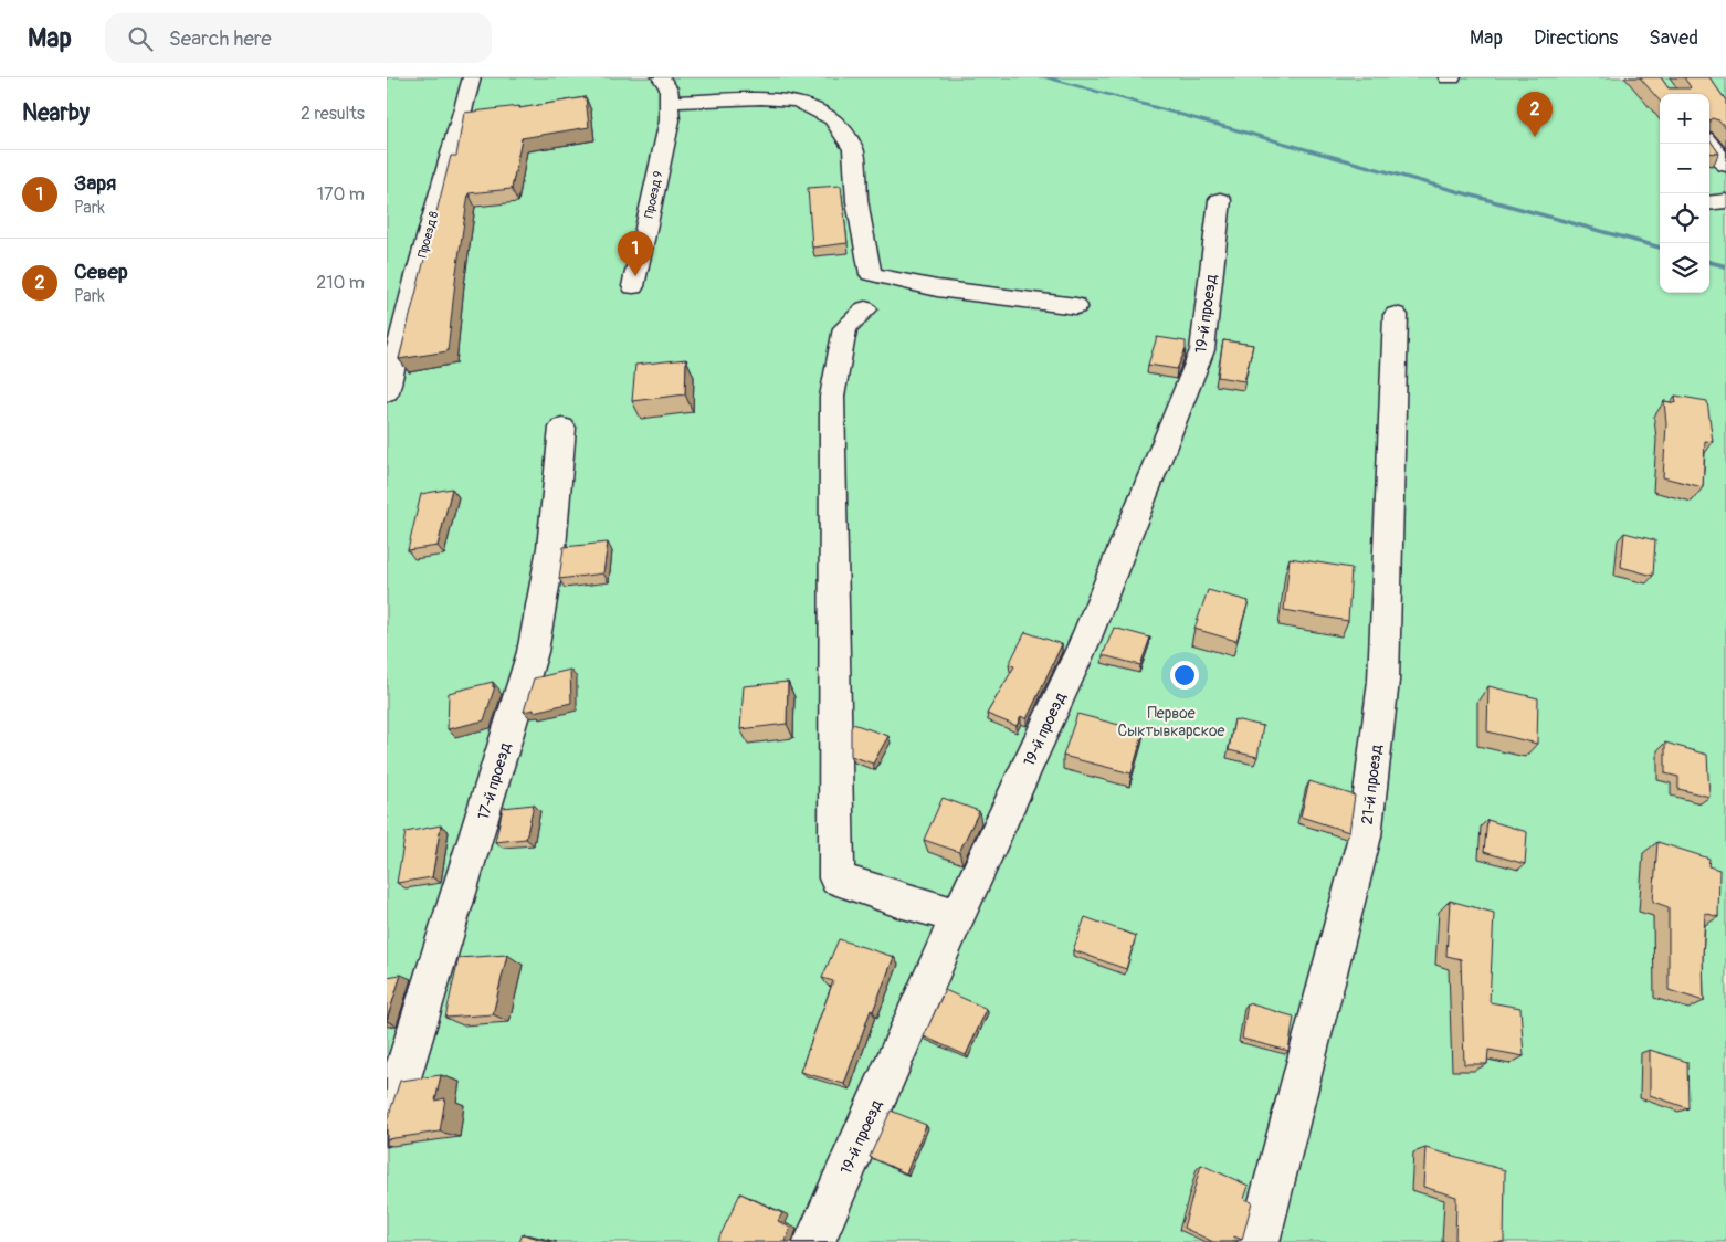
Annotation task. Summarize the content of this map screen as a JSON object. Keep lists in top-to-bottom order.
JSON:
{
  "streets": {
    "street": [
      "Проезд 9",
      "Проезд 8",
      "19-й проезд",
      "17-й проезд",
      "21-й проезд"
    ]
  },
  "parks": ["Первое Сыктывкарское"],
  "page": {
    "header": "Map",
    "search": "Search here",
    "nav": ["Map", "Directions", "Saved"],
    "heading": ["Nearby", "2 results"],
    "pins": ["2", "1"],
    "map_buttons": ["+", "−"],
    "list": [
      {
        "mark": "1",
        "name": "Заря",
        "note": "Park",
        "value": "170 m"
      },
      {
        "mark": "2",
        "name": "Север",
        "note": "Park",
        "value": "210 m"
      }
    ]
  }
}
